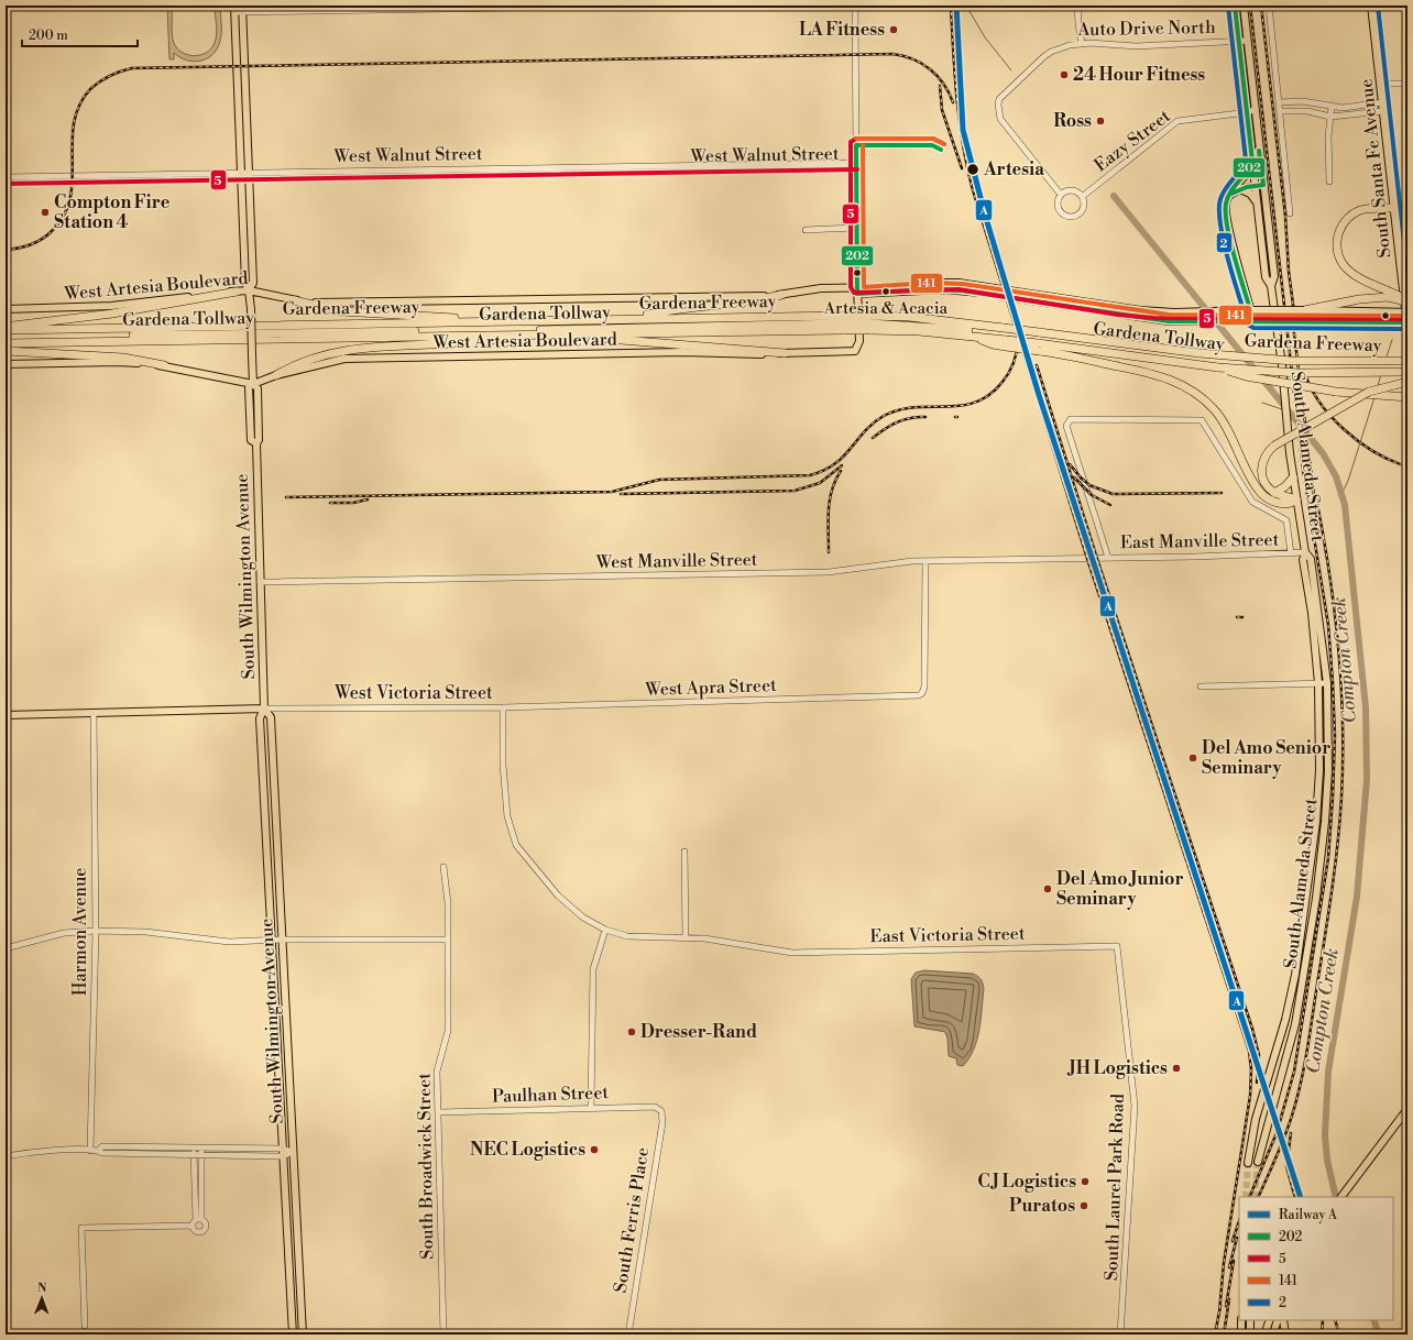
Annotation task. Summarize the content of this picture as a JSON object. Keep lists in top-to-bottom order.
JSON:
{
  "streets": {
    "highway": ["Gardena Freeway", "Gardena Tollway"],
    "main road": [
      "South Santa Fe Avenue",
      "West Artesia Boulevard",
      "South Alameda Street",
      "South Wilmington Avenue",
      "West Victoria Street"
    ],
    "street": [
      "Auto Drive North",
      "Eazy Street",
      "West Walnut Street",
      "East Manville Street",
      "West Manville Street",
      "West Apra Street",
      "Harmon Avenue",
      "East Victoria Street",
      "Paulhan Street",
      "South Broadwick Street",
      "South Laurel Park Road",
      "South Ferris Place"
    ]
  },
  "crossings": [
    ["Auto Drive North", "Eazy Street"],
    ["Auto Drive North", "South Alameda Street"],
    ["Eazy Street", "South Alameda Street"],
    ["West Walnut Street", "South Wilmington Avenue"],
    ["West Artesia Boulevard", "South Wilmington Avenue"],
    ["Gardena Freeway", "Gardena Tollway"],
    ["South Alameda Street", "East Manville Street"],
    ["East Manville Street", "West Manville Street"],
    ["West Manville Street", "South Wilmington Avenue"],
    ["West Manville Street", "West Apra Street"],
    ["South Wilmington Avenue", "West Victoria Street"],
    ["West Apra Street", "West Victoria Street"],
    ["West Victoria Street", "Harmon Avenue"],
    ["West Victoria Street", "East Victoria Street"],
    ["East Victoria Street", "South Laurel Park Road"],
    ["Paulhan Street", "South Broadwick Street"],
    ["Paulhan Street", "South Ferris Place"]
  ],
  "water": ["Compton Creek"],
  "places": [
    "LA Fitness",
    "24 Hour Fitness",
    "Ross",
    "Artesia",
    "Compton Fire Station 4",
    "Artesia & Acacia",
    "Del Amo Senior Seminary",
    "Del Amo Junior Seminary",
    "Dresser-Rand",
    "JH Logistics",
    "NEC Logistics",
    "CJ Logistics",
    "Puratos"
  ],
  "lines": [
    "rail line A",
    "transit line 202",
    "transit line 2",
    "transit line 5",
    "transit line 141"
  ],
  "legend": [
    "Railway A",
    "202",
    "5",
    "141",
    "2"
  ],
  "scale_bar": "200 m",
  "north": "top"
}
